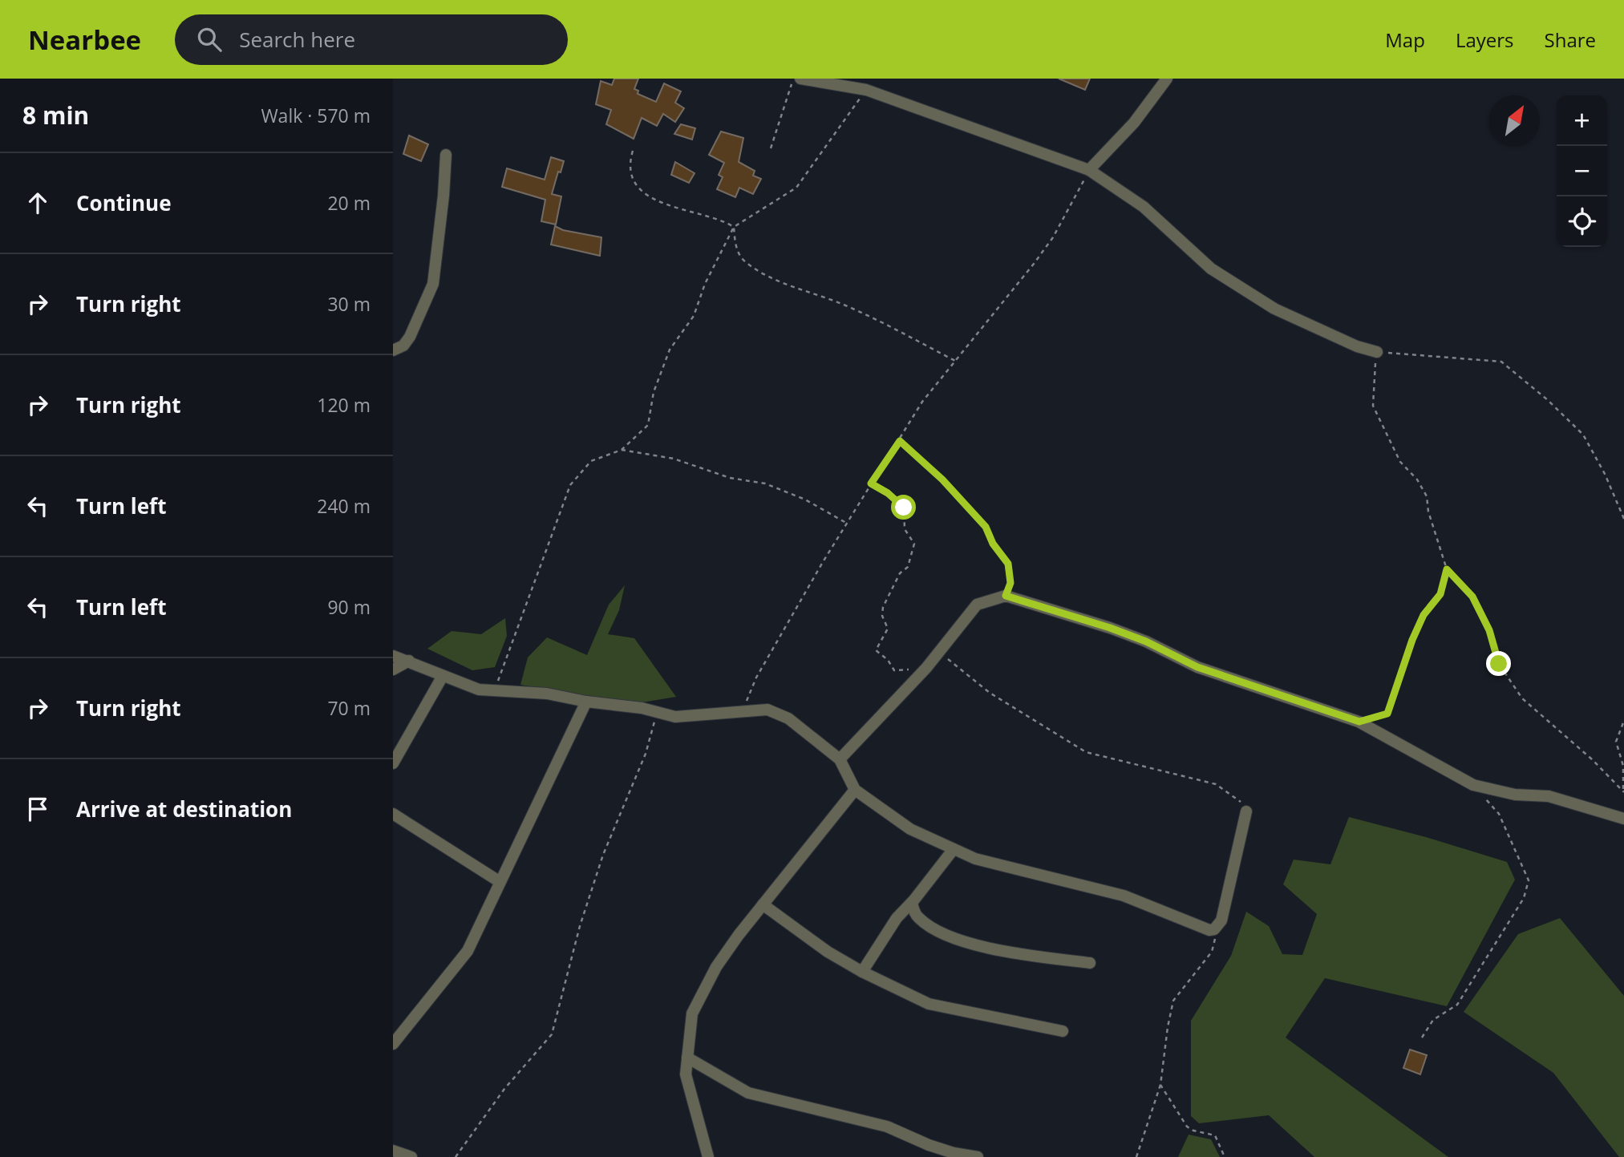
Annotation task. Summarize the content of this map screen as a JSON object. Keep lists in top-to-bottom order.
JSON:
{
  "north": "top right",
  "page": {
    "header": "Nearbee",
    "search": "Search here",
    "nav": ["Map", "Layers", "Share"],
    "heading": ["8 min", "Walk · 570 m"],
    "map_buttons": ["+", "−"],
    "list": [
      ["Continue", "20 m"],
      ["Turn right", "30 m"],
      ["Turn right", "120 m"],
      ["Turn left", "240 m"],
      ["Turn left", "90 m"],
      ["Turn right", "70 m"],
      "Arrive at destination"
    ]
  }
}
